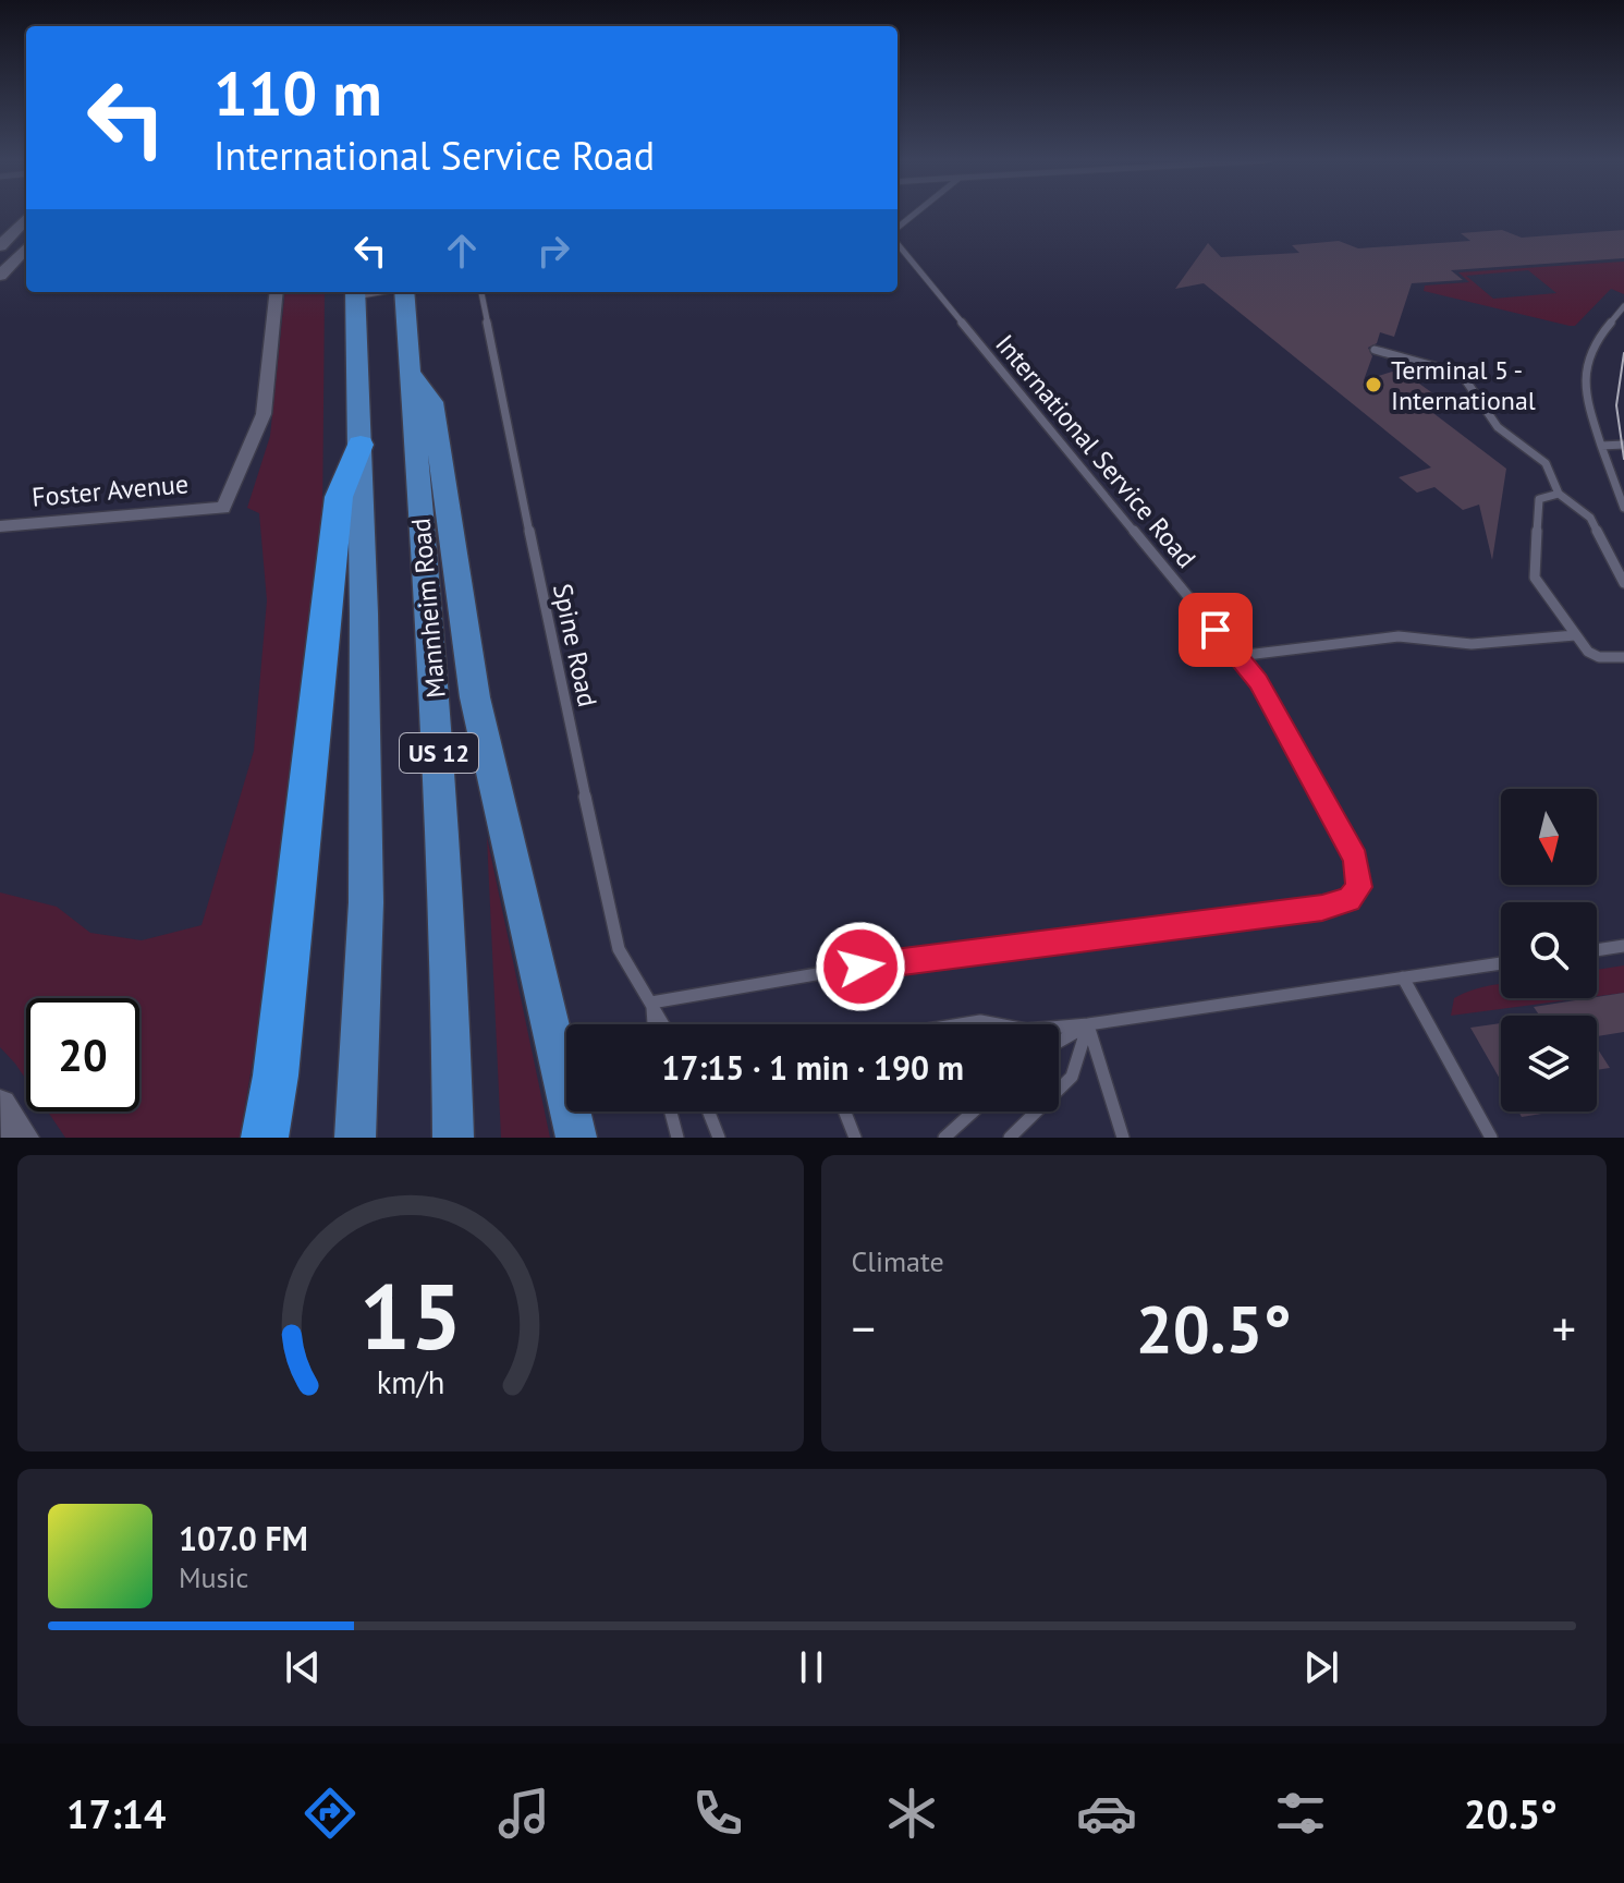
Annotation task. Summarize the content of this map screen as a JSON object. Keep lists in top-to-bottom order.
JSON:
{
  "streets": {
    "main road": ["Mannheim Road", "US 12"],
    "street": ["Foster Avenue"],
    "lane": ["International Service Road", "Spine Road"]
  },
  "crossings": [
    ["International Service Road", "Spine Road"]
  ],
  "places": ["Terminal 5 - International"],
  "north": "bottom",
  "page": {
    "turn": ["110 m", "International Service Road"],
    "limit": "20",
    "trip": "17:15 · 1 min · 190 m",
    "tile": "Climate",
    "heat": ["−", "20.5°", "+"],
    "song": ["107.0 FM", "Music"],
    "tabs": ["17:14", "20.5°"],
    "gauge": ["15", "km/h"]
  }
}
